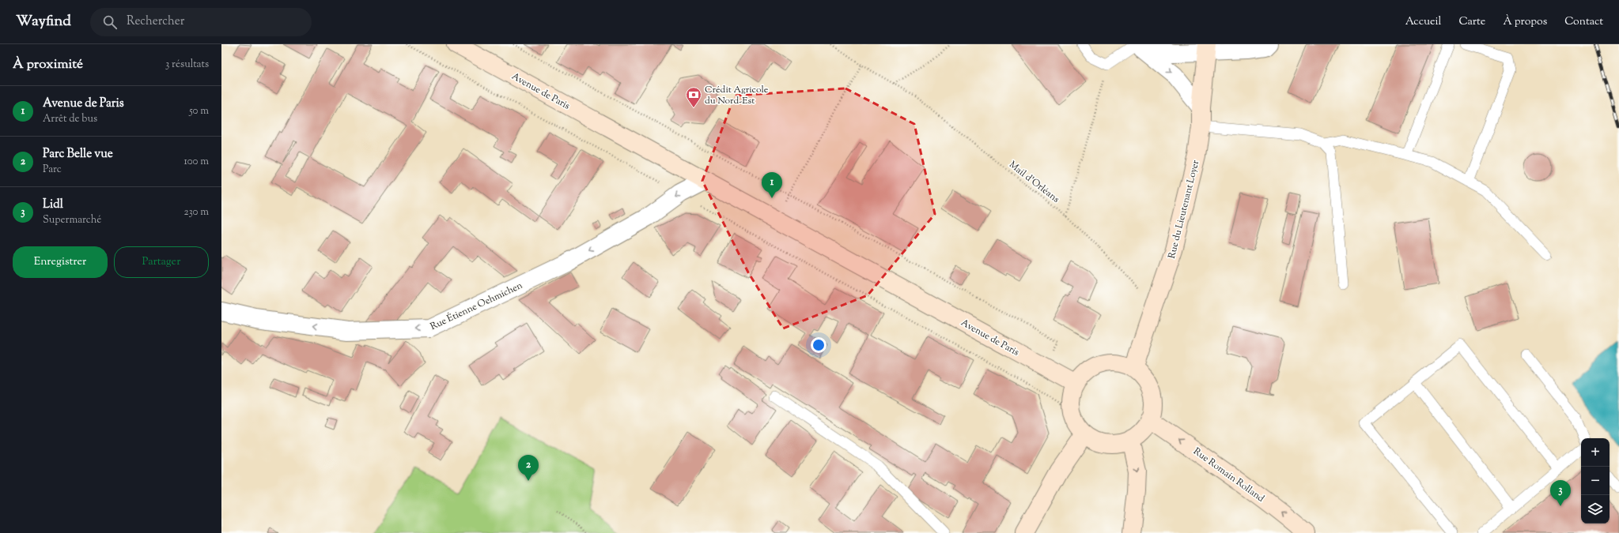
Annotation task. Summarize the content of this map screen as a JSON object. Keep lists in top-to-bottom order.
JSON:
{
  "streets": {
    "main road": ["Avenue de Paris", "Rue du Lieutenant Loyer", "Rue Romain Rolland"],
    "street": ["Rue Étienne Oehmichen"],
    "path": ["Mail d'Orléans"]
  },
  "crossings": [
    ["Avenue de Paris", "Rue du Lieutenant Loyer"],
    ["Avenue de Paris", "Rue Étienne Oehmichen"],
    ["Avenue de Paris", "Rue Romain Rolland"],
    ["Mail d'Orléans", "Rue du Lieutenant Loyer"],
    ["Rue du Lieutenant Loyer", "Rue Romain Rolland"]
  ],
  "one_way": ["Rue Étienne Oehmichen", "Rue Romain Rolland"],
  "places": {
    "bank": ["Crédit Agricole du Nord-Est"]
  },
  "page": {
    "header": "Wayfind",
    "search": "Rechercher",
    "nav": [
      "Accueil",
      "Carte",
      "À propos",
      "Contact"
    ],
    "heading": ["À proximité", "3 résultats"],
    "list": [
      {
        "mark": "1",
        "name": "Avenue de Paris",
        "note": "Arrêt de bus",
        "value": "50 m"
      },
      {
        "mark": "2",
        "name": "Parc Belle vue",
        "note": "Parc",
        "value": "100 m"
      },
      {
        "mark": "3",
        "name": "Lidl",
        "note": "Supermarché",
        "value": "230 m"
      }
    ],
    "pins": ["1", "2", "3"],
    "buttons": ["Enregistrer", "Partager"],
    "map_buttons": ["+", "−"]
  }
}
